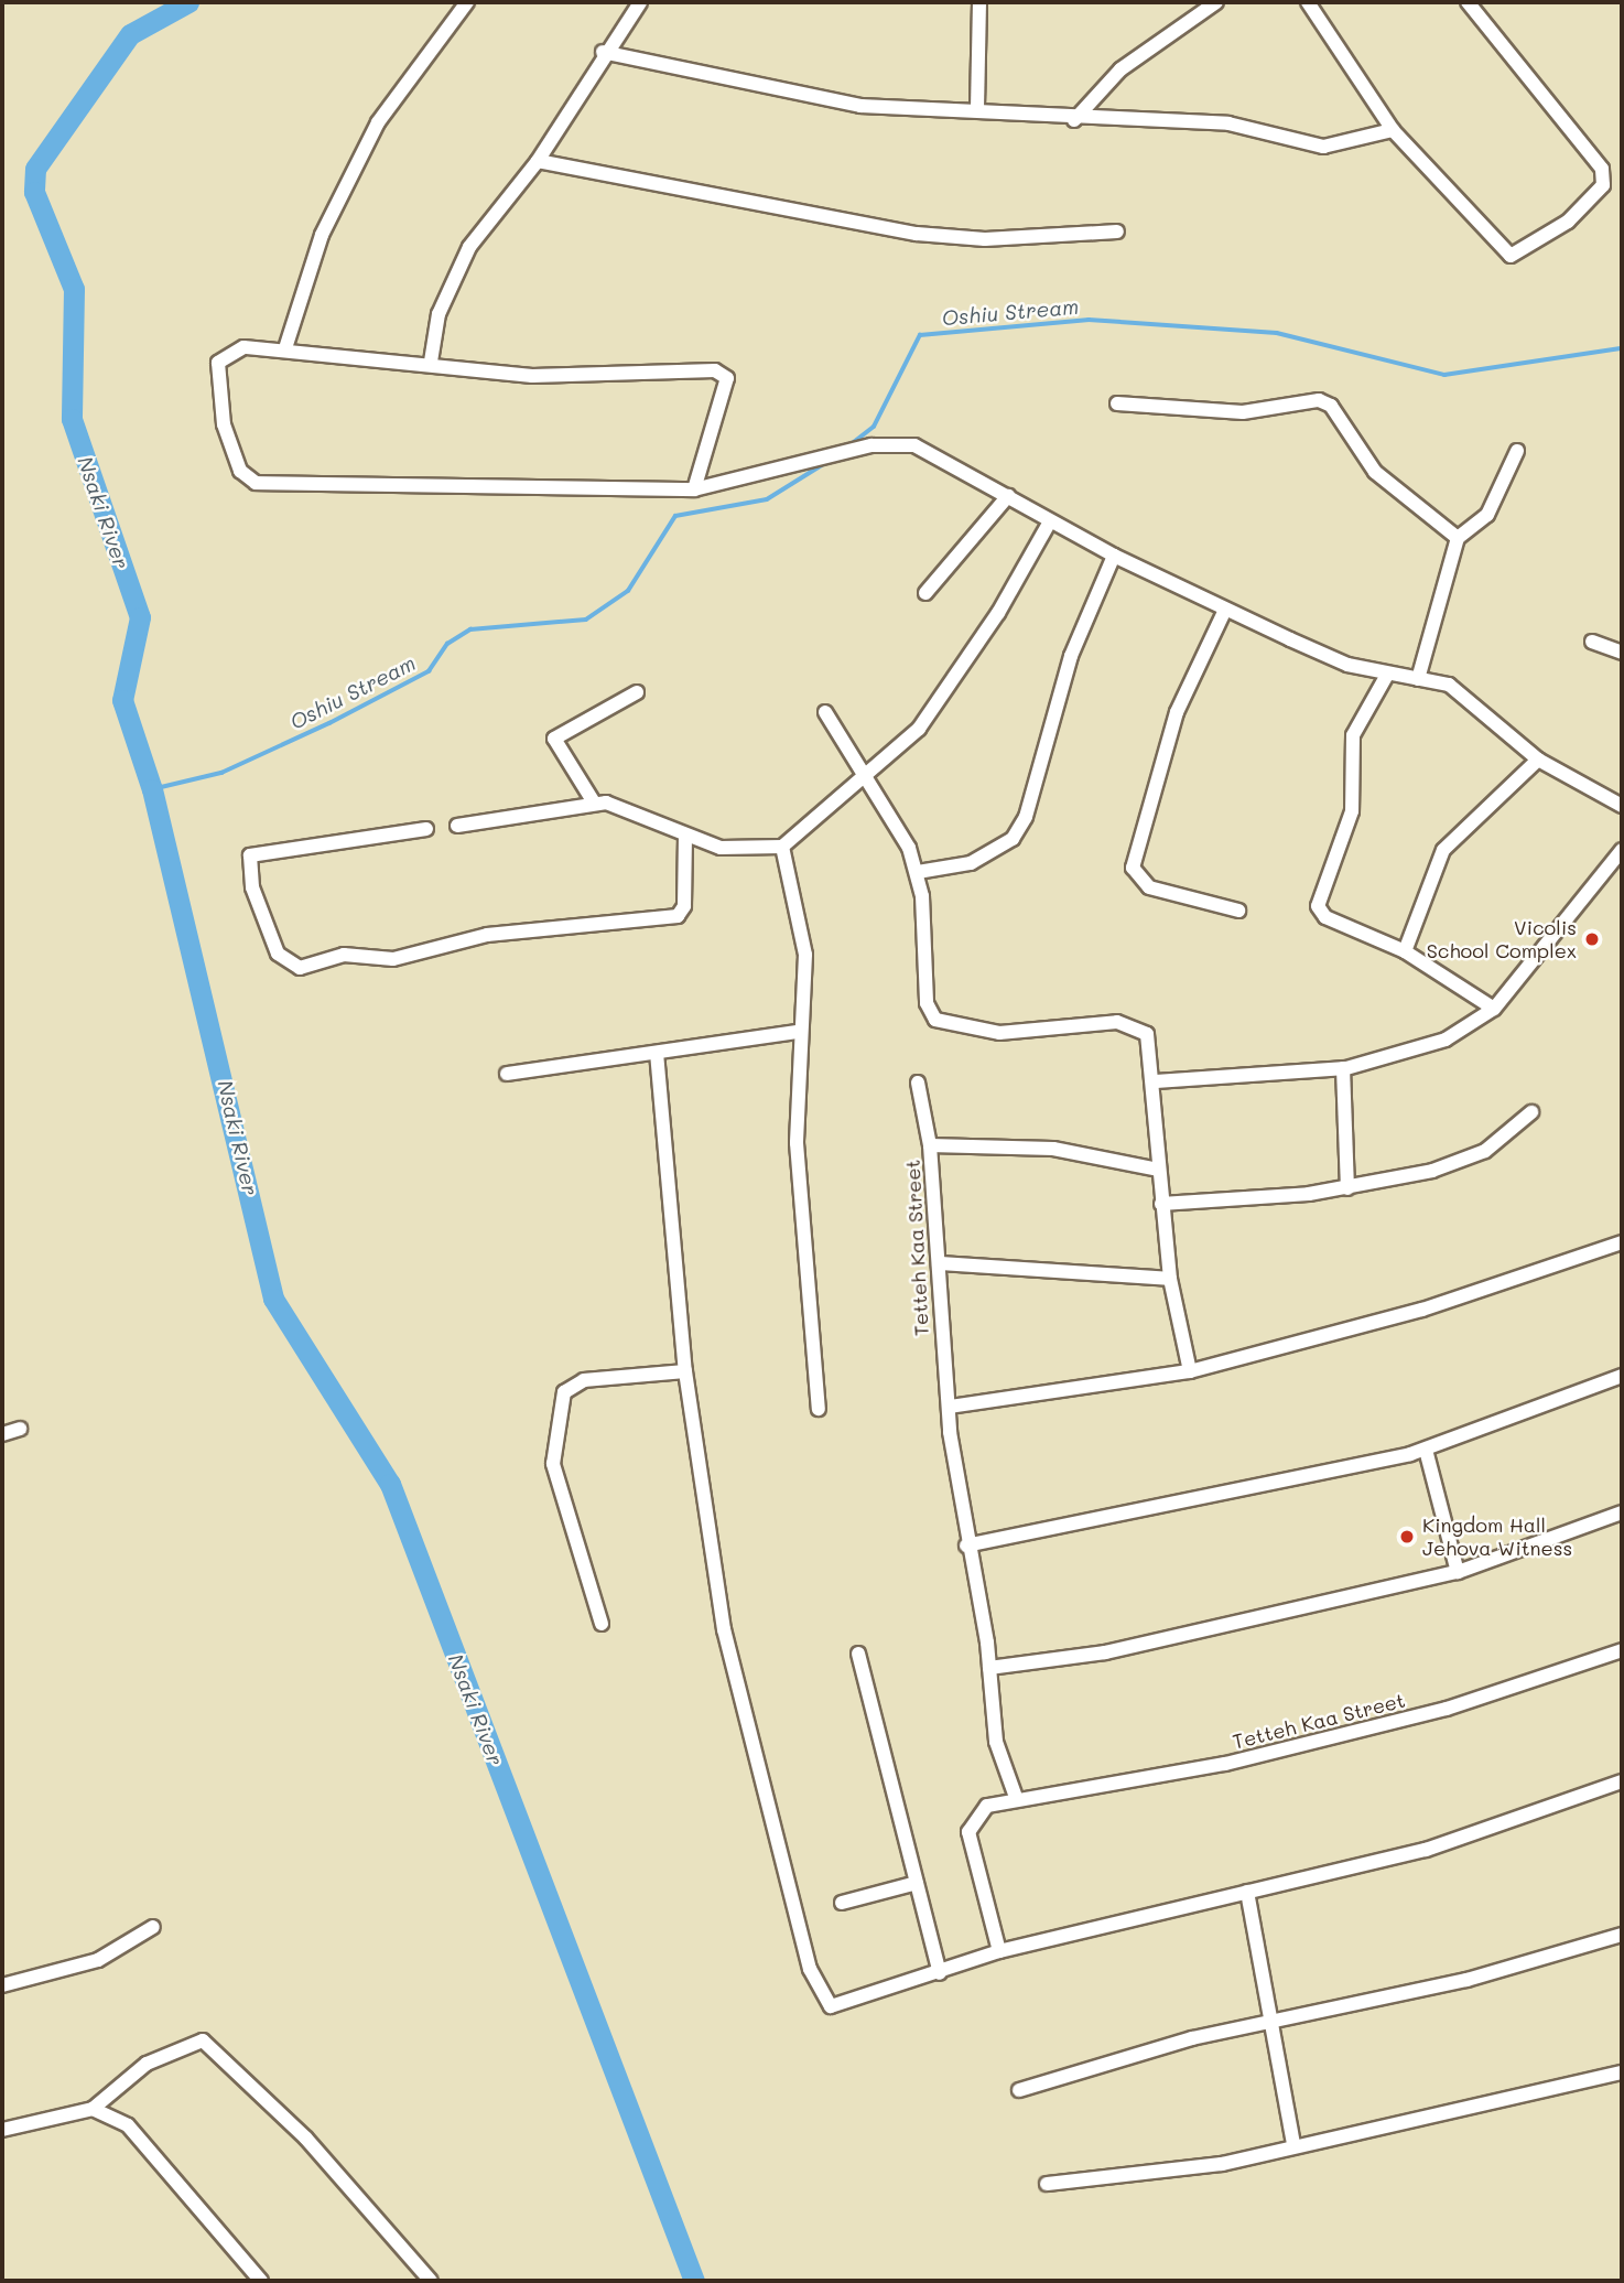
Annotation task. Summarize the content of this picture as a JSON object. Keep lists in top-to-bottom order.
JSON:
{
  "streets": {
    "street": ["Tetteh Kaa Street"]
  },
  "water": ["Oshiu Stream", "Nsaki River"],
  "places": ["Vicolis School Complex", "Kingdom Hall Jehova Witness"]
}
